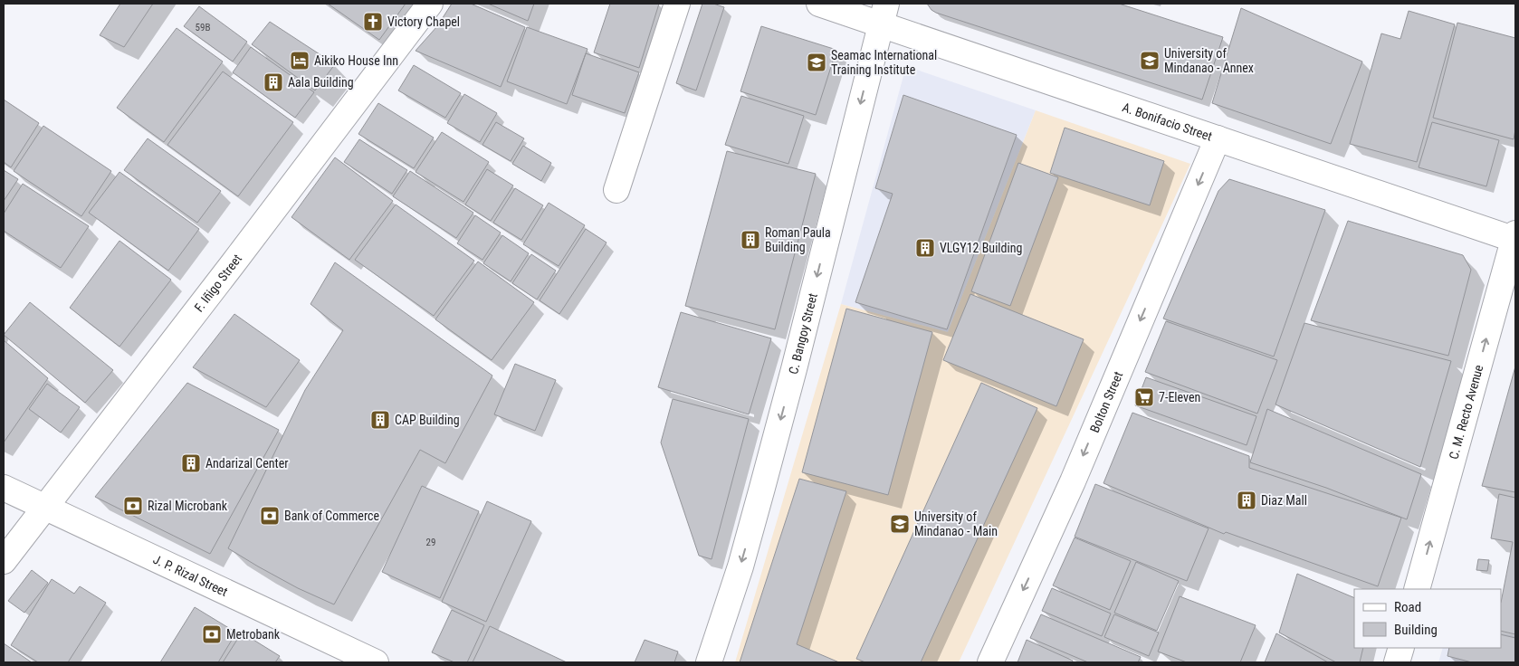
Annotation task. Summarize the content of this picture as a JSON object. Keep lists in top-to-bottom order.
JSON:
{
  "streets": {
    "street": [
      "A. Bonifacio Street",
      "F. Iñigo Street",
      "C. Bangoy Street",
      "Bolton Street",
      "C. M. Recto Avenue",
      "J. P. Rizal Street"
    ]
  },
  "crossings": [
    ["A. Bonifacio Street", "C. Bangoy Street"],
    ["A. Bonifacio Street", "Bolton Street"],
    ["A. Bonifacio Street", "C. M. Recto Avenue"],
    ["F. Iñigo Street", "J. P. Rizal Street"]
  ],
  "one_way": ["C. Bangoy Street", "Bolton Street", "C. M. Recto Avenue"],
  "places": {
    "church": ["Victory Chapel"],
    "hotel": ["Aikiko House Inn"],
    "school or university": ["University of Mindanao - Annex", "Seamac International Training Institute", "University of Mindanao - Main"],
    "building": [
      "Aala Building",
      "Roman Paula Building",
      "VLGY12 Building",
      "CAP Building",
      "Andarizal Center",
      "Diaz Mall"
    ],
    "supermarket": ["7-Eleven"],
    "bank": ["Rizal Microbank", "Bank of Commerce", "Metrobank"]
  },
  "house_numbers": ["59B", "29"],
  "legend": ["Road", "Building"]
}
